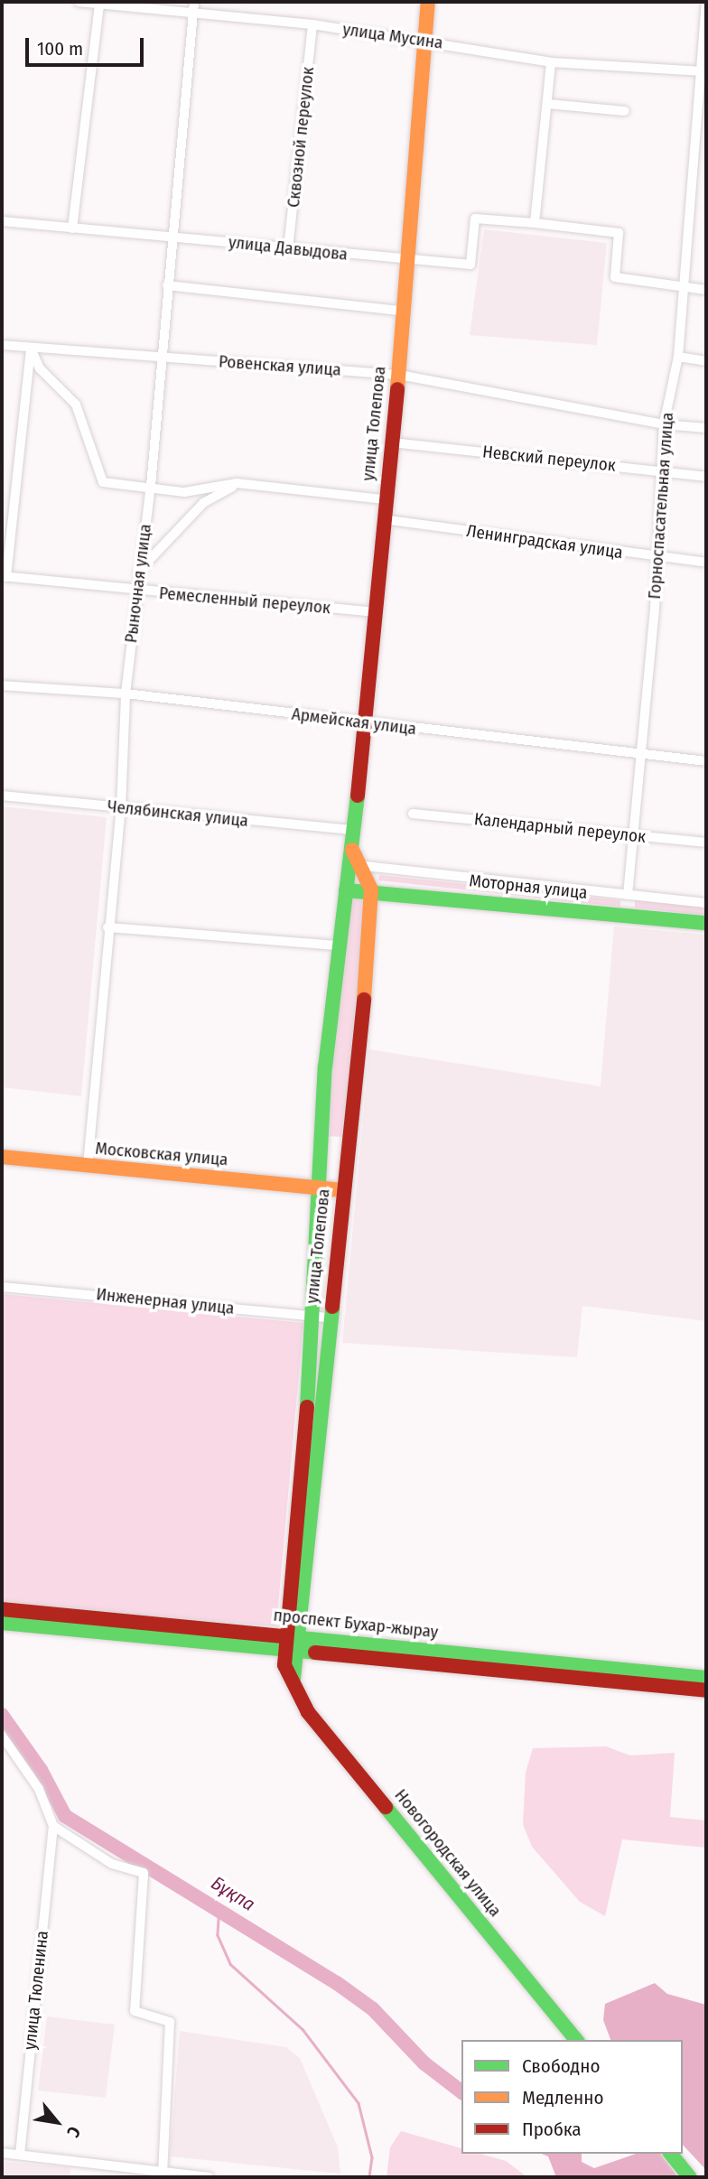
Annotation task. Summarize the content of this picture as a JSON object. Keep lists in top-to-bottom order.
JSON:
{
  "streets": {
    "street": [
      "улица Мусина",
      "Сквозной переулок",
      "улица Давыдова",
      "Ровенская улица",
      "улица Толепова",
      "Невский переулок",
      "Горноспасательная улица",
      "Ленинградская улица",
      "Рыночная улица",
      "Ремесленный переулок",
      "Армейская улица",
      "Челябинская улица",
      "Календарный переулок",
      "Моторная улица",
      "Московская улица",
      "Инженерная улица",
      "проспект Бухар-жырау",
      "Новогородская улица",
      "улица Тюленина"
    ]
  },
  "crossings": [
    ["улица Мусина", "Сквозной переулок"],
    ["улица Мусина", "улица Толепова"],
    ["улица Мусина", "Горноспасательная улица"],
    ["улица Мусина", "Рыночная улица"],
    ["Сквозной переулок", "улица Давыдова"],
    ["улица Давыдова", "улица Толепова"],
    ["улица Давыдова", "Горноспасательная улица"],
    ["улица Давыдова", "Рыночная улица"],
    ["Ровенская улица", "улица Толепова"],
    ["Ровенская улица", "Горноспасательная улица"],
    ["Ровенская улица", "Рыночная улица"],
    ["улица Толепова", "Невский переулок"],
    ["улица Толепова", "Ленинградская улица"],
    ["улица Толепова", "Ремесленный переулок"],
    ["улица Толепова", "Армейская улица"],
    ["улица Толепова", "Челябинская улица"],
    ["улица Толепова", "Моторная улица"],
    ["улица Толепова", "Московская улица"],
    ["улица Толепова", "Инженерная улица"],
    ["улица Толепова", "проспект Бухар-жырау"],
    ["улица Толепова", "Новогородская улица"],
    ["Невский переулок", "Горноспасательная улица"],
    ["Горноспасательная улица", "Ленинградская улица"],
    ["Горноспасательная улица", "Армейская улица"],
    ["Горноспасательная улица", "Календарный переулок"],
    ["Горноспасательная улица", "Моторная улица"],
    ["Рыночная улица", "Ремесленный переулок"],
    ["Рыночная улица", "Армейская улица"],
    ["Рыночная улица", "Челябинская улица"],
    ["Рыночная улица", "Московская улица"],
    ["проспект Бухар-жырау", "Новогородская улица"]
  ],
  "water": ["Бұқпа"],
  "legend": ["Свободно", "Медленно", "Пробка"],
  "scale_bar": "100 m",
  "north": "bottom right"
}
